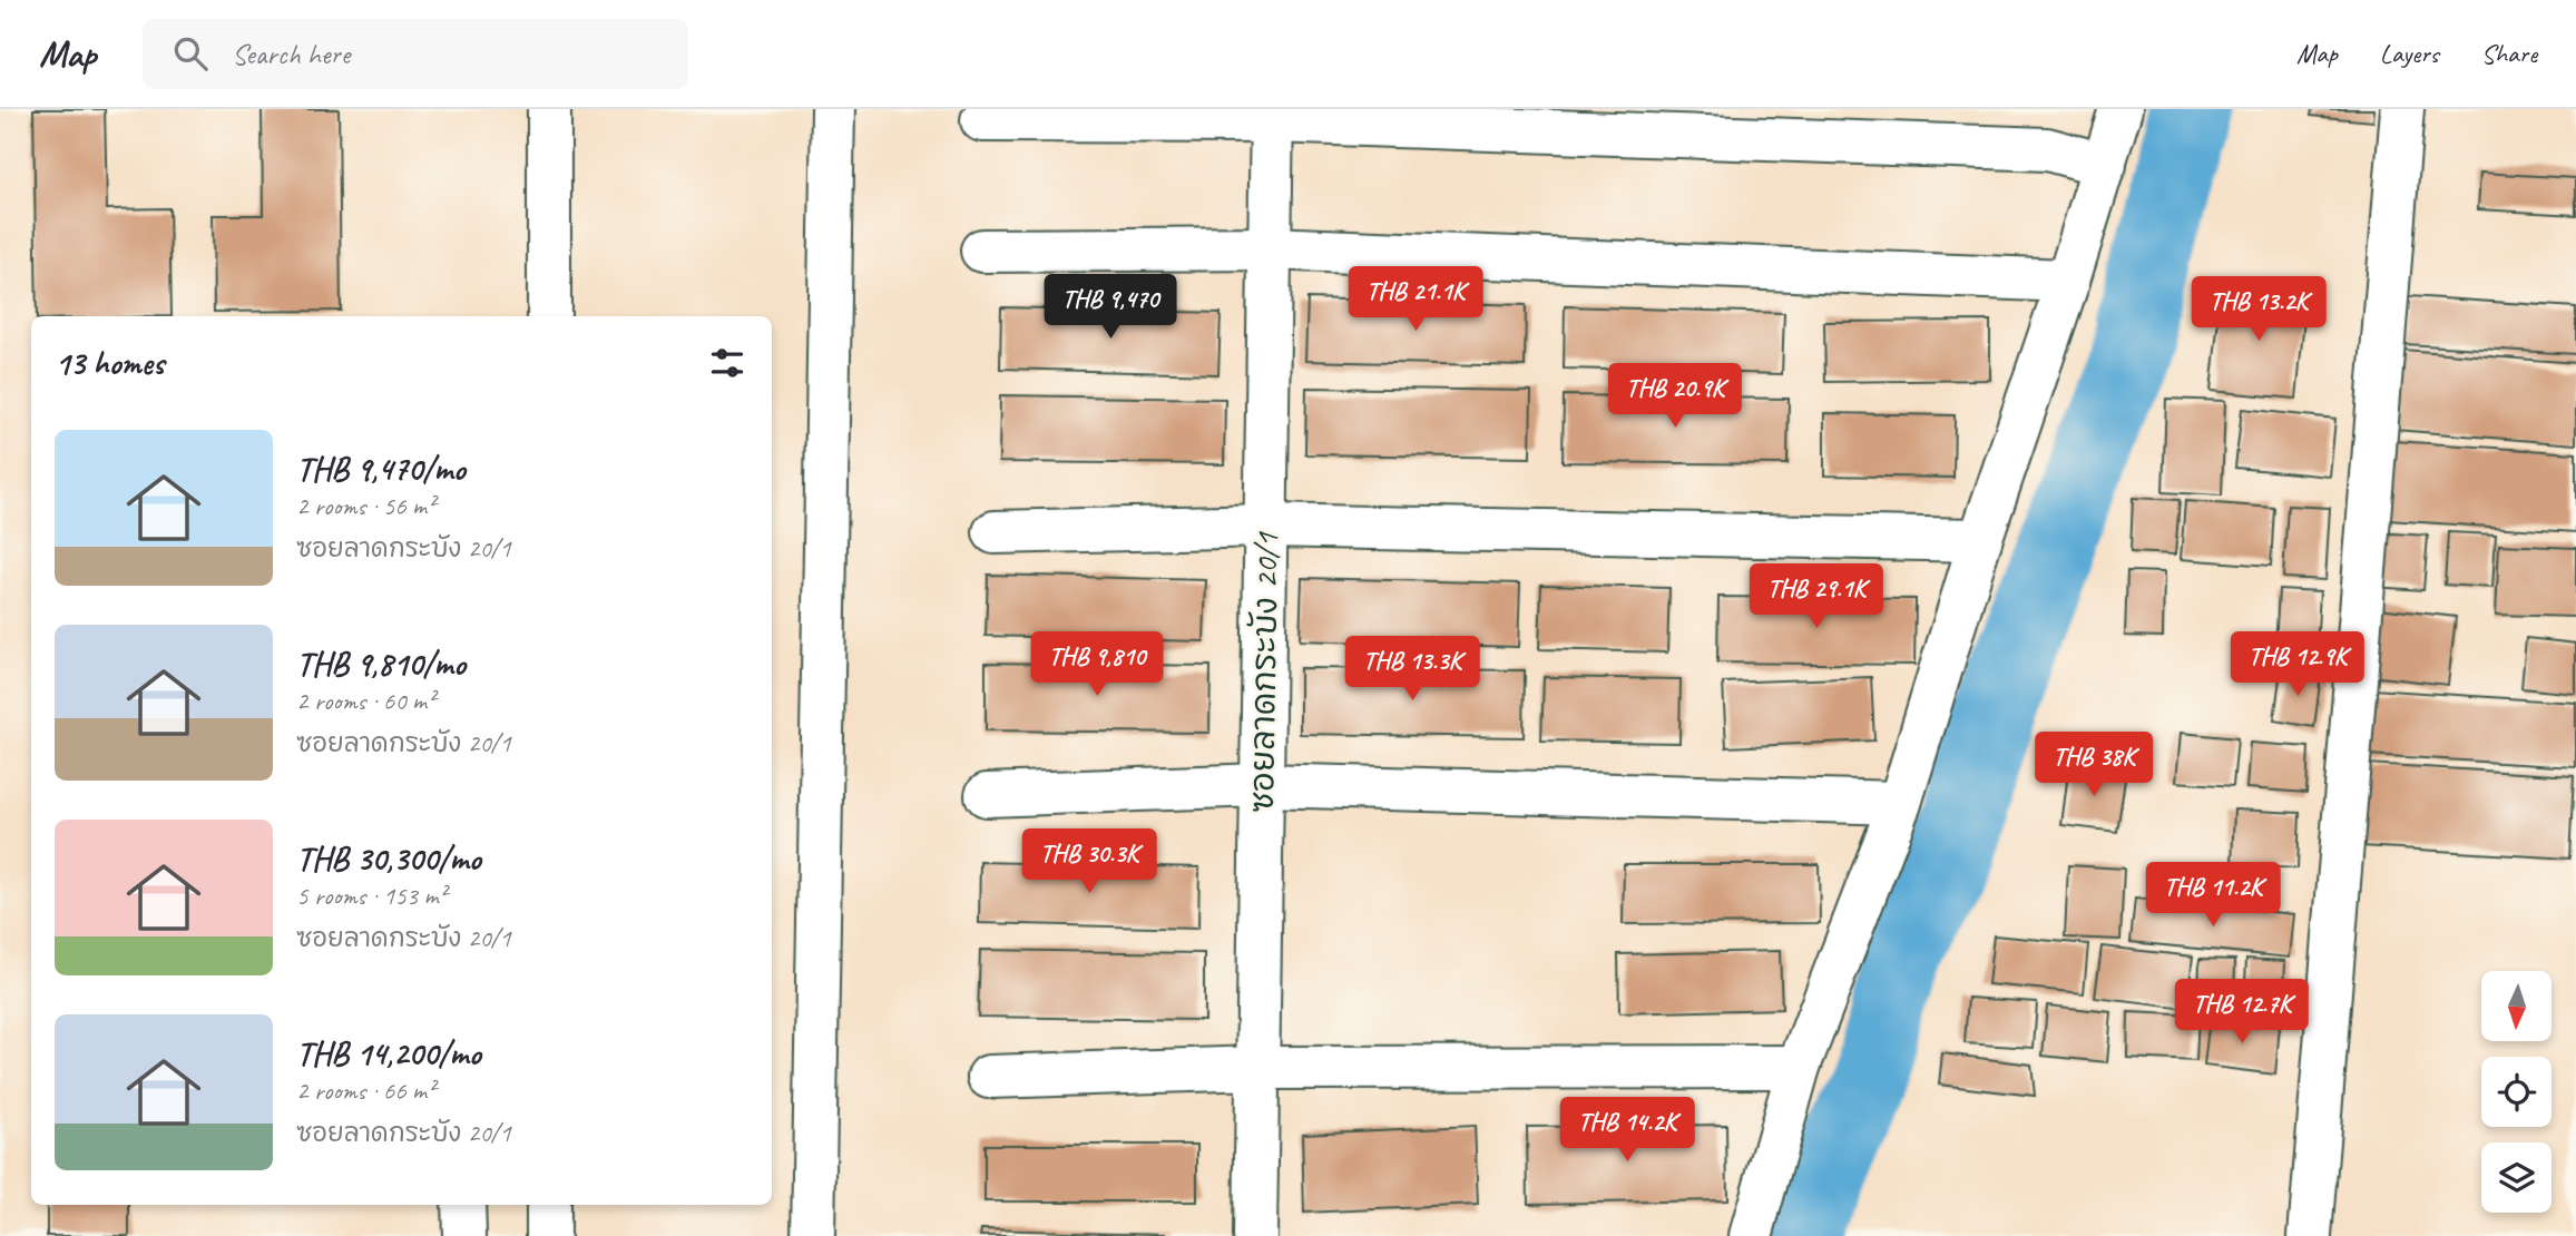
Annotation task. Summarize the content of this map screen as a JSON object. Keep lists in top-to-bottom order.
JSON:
{
  "streets": {
    "street": ["ซอยลาดกระบัง 20/1"]
  },
  "north": "bottom",
  "page": {
    "header": "Map",
    "search": "Search here",
    "nav": ["Map", "Layers", "Share"],
    "price": [
      "THB 21.1K",
      "THB 9,470",
      "THB 13.2K",
      "THB 20.9K",
      "THB 29.1K",
      "THB 9,810",
      "THB 12.9K",
      "THB 13.3K",
      "THB 38K",
      "THB 30.3K",
      "THB 11.2K",
      "THB 12.7K",
      "THB 14.2K"
    ],
    "heading": "13 homes",
    "list": [
      {
        "name": "THB 9,470/mo",
        "note": "2 rooms · 56 m² · ซอยลาดกระบัง 20/1"
      },
      {
        "name": "THB 9,810/mo",
        "note": "2 rooms · 60 m² · ซอยลาดกระบัง 20/1"
      },
      {
        "name": "THB 30,300/mo",
        "note": "5 rooms · 153 m² · ซอยลาดกระบัง 20/1"
      },
      {
        "name": "THB 14,200/mo",
        "note": "2 rooms · 66 m² · ซอยลาดกระบัง 20/1"
      }
    ]
  }
}
